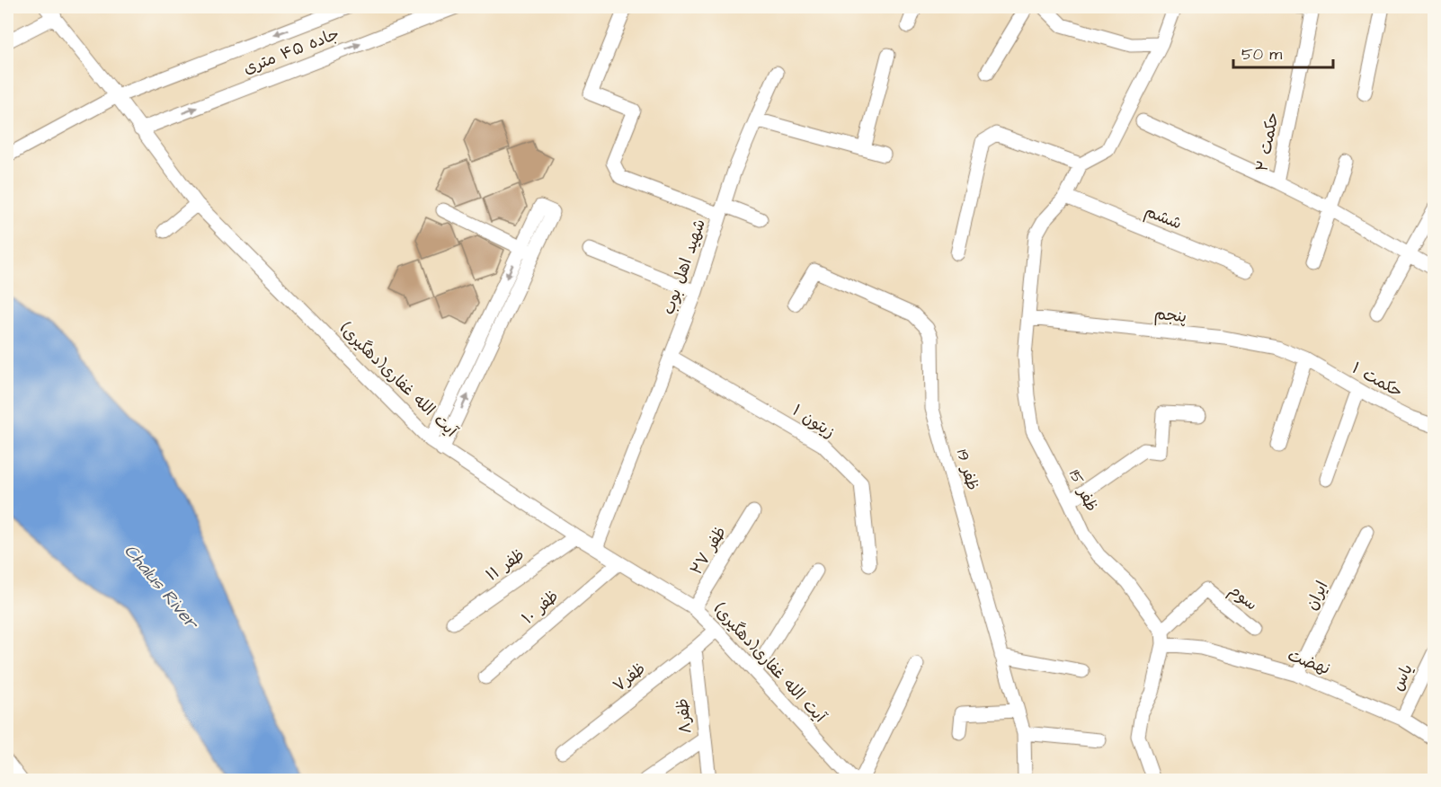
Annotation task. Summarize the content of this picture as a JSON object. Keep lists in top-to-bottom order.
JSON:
{
  "streets": {
    "street": [
      "جاده ۴۵ متری",
      "حکمت ۲",
      "ششم",
      "شهید اهل بوب",
      "پنجم",
      "آیت الله غفاری(دهگیری)",
      "حکمت ۱",
      "زیتون ۱",
      "ظفر 19",
      "ظفر 15",
      "ظفر ۲۷",
      "ظفر ۱۱",
      "ایران",
      "سوم",
      "ظفر ۱۰",
      "نهضت",
      "ظفر۷",
      "یاس",
      "ظفر۸"
    ]
  },
  "crossings": [
    ["جاده ۴۵ متری", "آیت الله غفاری(دهگیری)"],
    ["ششم", "ظفر 15"],
    ["شهید اهل بوب", "آیت الله غفاری(دهگیری)"],
    ["شهید اهل بوب", "زیتون ۱"],
    ["پنجم", "حکمت ۱"],
    ["پنجم", "ظفر 15"],
    ["آیت الله غفاری(دهگیری)", "ظفر ۲۷"],
    ["آیت الله غفاری(دهگیری)", "ظفر ۱۱"],
    ["آیت الله غفاری(دهگیری)", "ظفر ۱۰"],
    ["آیت الله غفاری(دهگیری)", "ظفر۷"],
    ["ظفر 15", "سوم"],
    ["ظفر 15", "نهضت"],
    ["ایران", "نهضت"],
    ["سوم", "نهضت"],
    ["نهضت", "یاس"],
    ["ظفر۷", "ظفر۸"]
  ],
  "water": ["Chalus River"],
  "scale_bar": "50 m"
}
